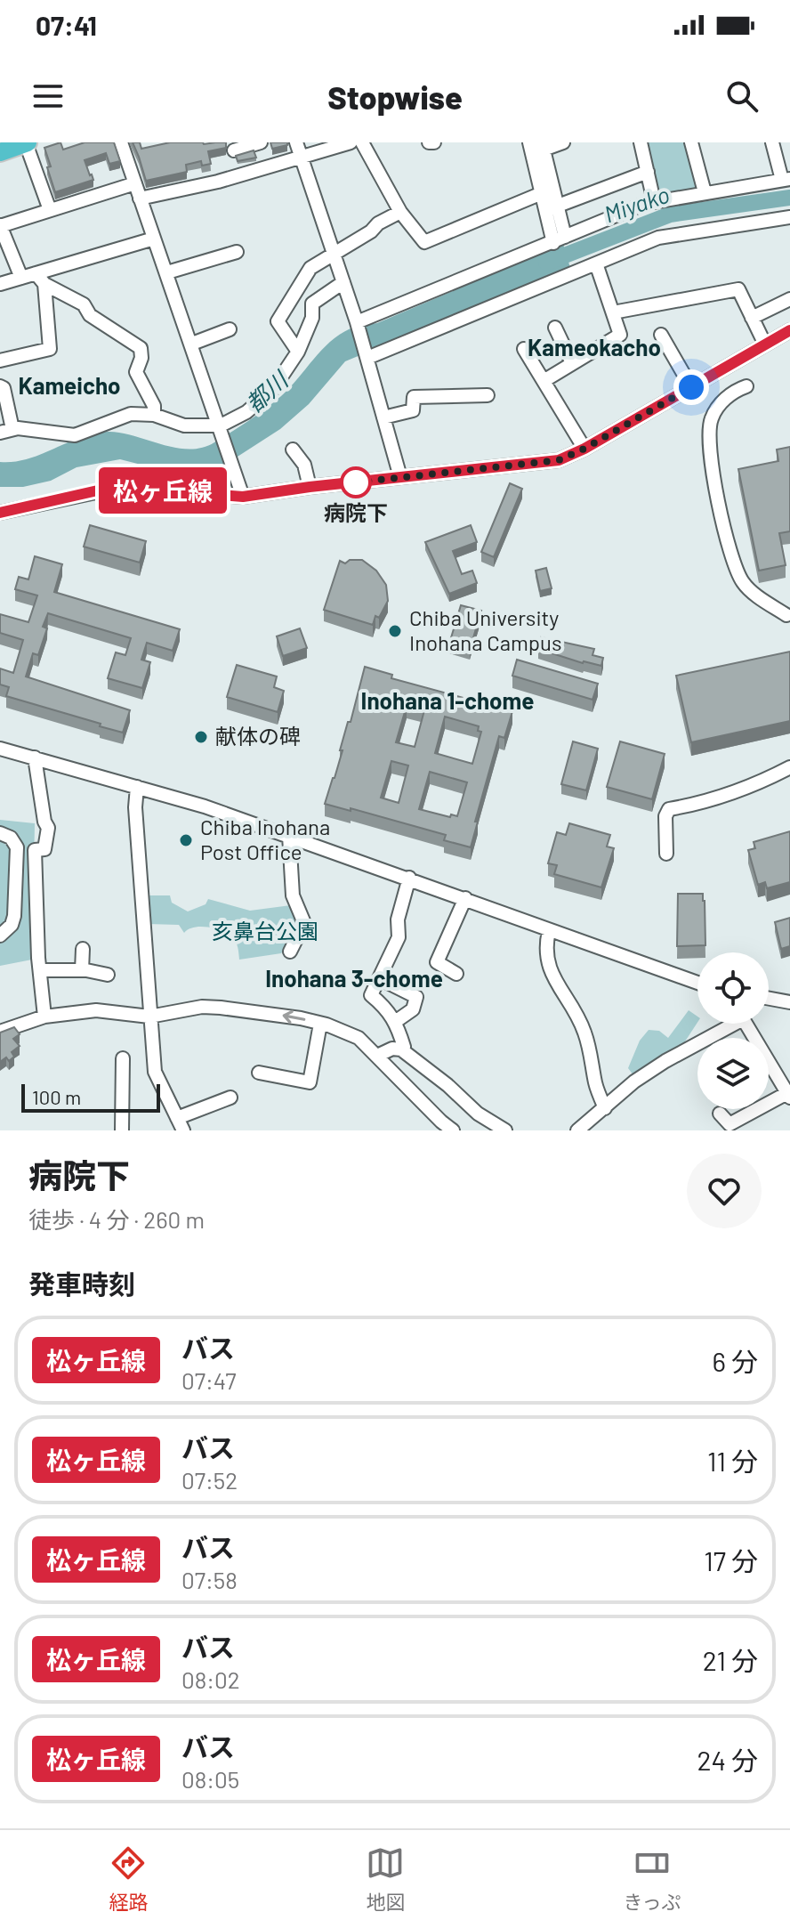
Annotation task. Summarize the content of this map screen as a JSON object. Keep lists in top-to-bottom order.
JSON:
{
  "districts": [
    "Kameokacho",
    "Kameicho",
    "Inohana 1-chome",
    "Inohana 3-chome"
  ],
  "water": ["Miyako", "都川"],
  "parks": ["亥鼻台公園"],
  "places": [
    "病院下",
    "Chiba University Inohana Campus",
    "献体の碑",
    "Chiba Inohana Post Office"
  ],
  "lines": ["bus line 松ヶ丘線"],
  "scale_bar": "100 m",
  "page": {
    "status": "07:41",
    "header": "Stopwise",
    "on_map": "松ヶ丘線",
    "scale": "100 m",
    "heading": [
      ["病院下", "徒歩 · 4 分 · 260 m"],
      "発車時刻"
    ],
    "list": [
      {
        "mark": "松ヶ丘線",
        "name": "バス",
        "note": "07:47",
        "value": "6 分"
      },
      {
        "mark": "松ヶ丘線",
        "name": "バス",
        "note": "07:52",
        "value": "11 分"
      },
      {
        "mark": "松ヶ丘線",
        "name": "バス",
        "note": "07:58",
        "value": "17 分"
      },
      {
        "mark": "松ヶ丘線",
        "name": "バス",
        "note": "08:02",
        "value": "21 分"
      },
      {
        "mark": "松ヶ丘線",
        "name": "バス",
        "note": "08:05",
        "value": "24 分"
      }
    ],
    "tabs": ["経路", "地図", "きっぷ"]
  }
}
